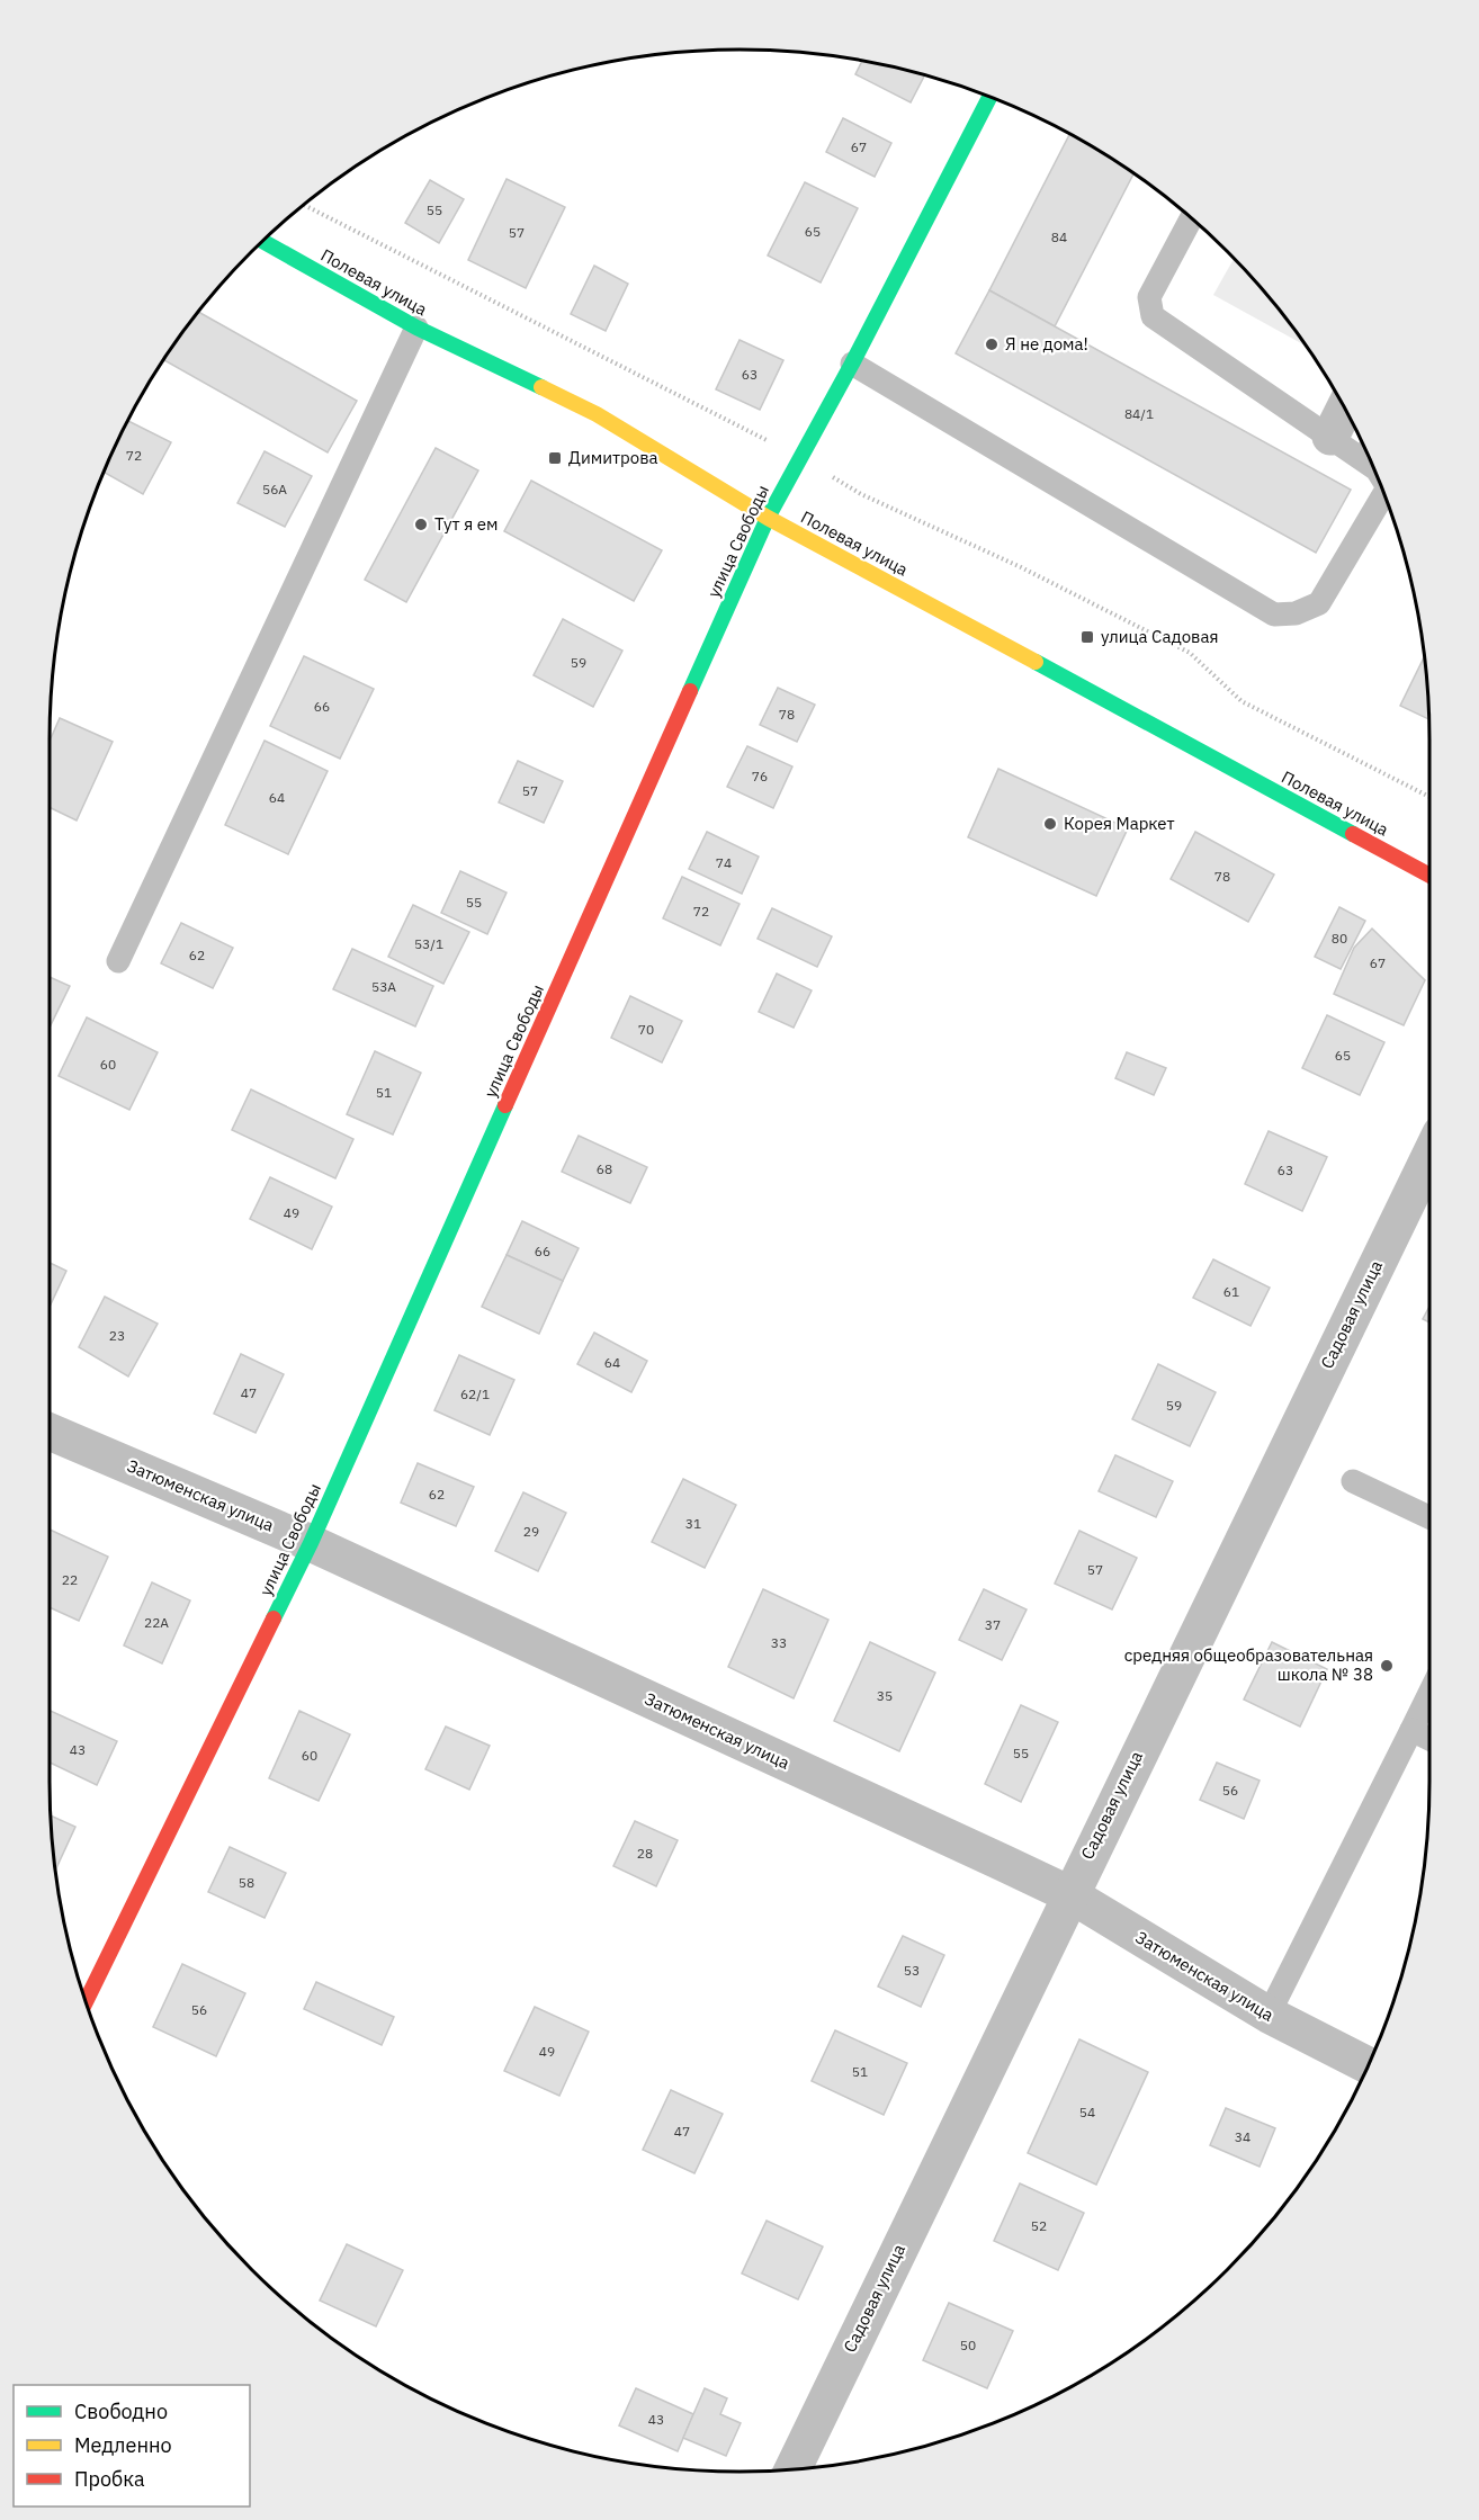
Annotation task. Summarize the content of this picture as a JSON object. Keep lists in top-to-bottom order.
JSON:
{
  "streets": {
    "street": [
      "Полевая улица",
      "улица Свободы",
      "Садовая улица",
      "Затюменская улица"
    ]
  },
  "crossings": [
    ["Полевая улица", "улица Свободы"],
    ["улица Свободы", "Затюменская улица"],
    ["Садовая улица", "Затюменская улица"]
  ],
  "places": {
    "other": [
      "Я не дома!",
      "Тут я ем",
      "Корея Маркет",
      "средняя общеобразовательная школа № 38"
    ],
    "transit": ["Димитрова", "улица Садовая"]
  },
  "house_numbers": [
    "67",
    "55",
    "65",
    "57",
    "84",
    "63",
    "84/1",
    "72",
    "56А",
    "59",
    "66",
    "78",
    "76",
    "57",
    "64",
    "74",
    "78",
    "55",
    "72",
    "80",
    "53/1",
    "62",
    "67",
    "53А",
    "70",
    "65",
    "60",
    "51",
    "68",
    "63",
    "49",
    "66",
    "61",
    "23",
    "64",
    "47",
    "62/1",
    "59",
    "62",
    "31",
    "29",
    "57",
    "22",
    "22А",
    "37",
    "33",
    "35",
    "43",
    "55",
    "60",
    "56",
    "28",
    "58",
    "53",
    "56",
    "49",
    "51",
    "54",
    "47",
    "34",
    "52",
    "50",
    "43"
  ],
  "legend": ["Свободно", "Медленно", "Пробка"]
}
